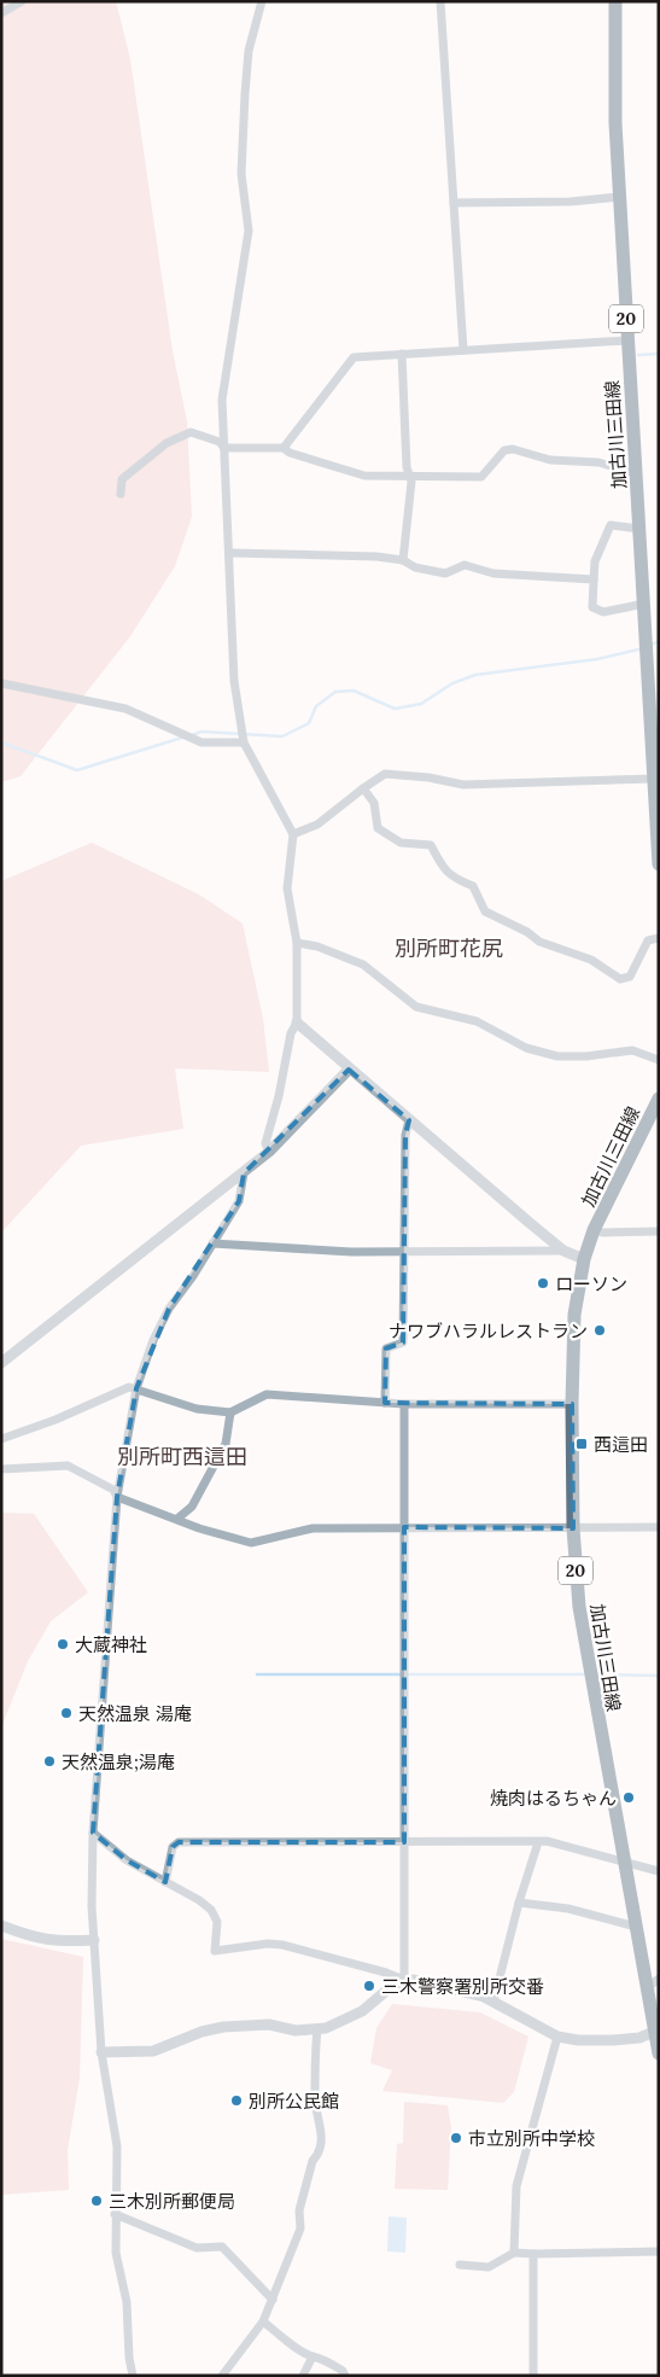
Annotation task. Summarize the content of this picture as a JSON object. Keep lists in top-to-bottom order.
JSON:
{
  "streets": {
    "main road": ["20", "加古川三田線"]
  },
  "districts": ["別所町花尻", "別所町西這田"],
  "places": {
    "other": [
      "ローソン",
      "ナワブハラルレストラン",
      "大蔵神社",
      "天然温泉 湯庵",
      "天然温泉;湯庵",
      "焼肉はるちゃん",
      "三木警察署別所交番",
      "別所公民館",
      "市立別所中学校",
      "三木別所郵便局"
    ],
    "transit": ["西這田"]
  }
}
